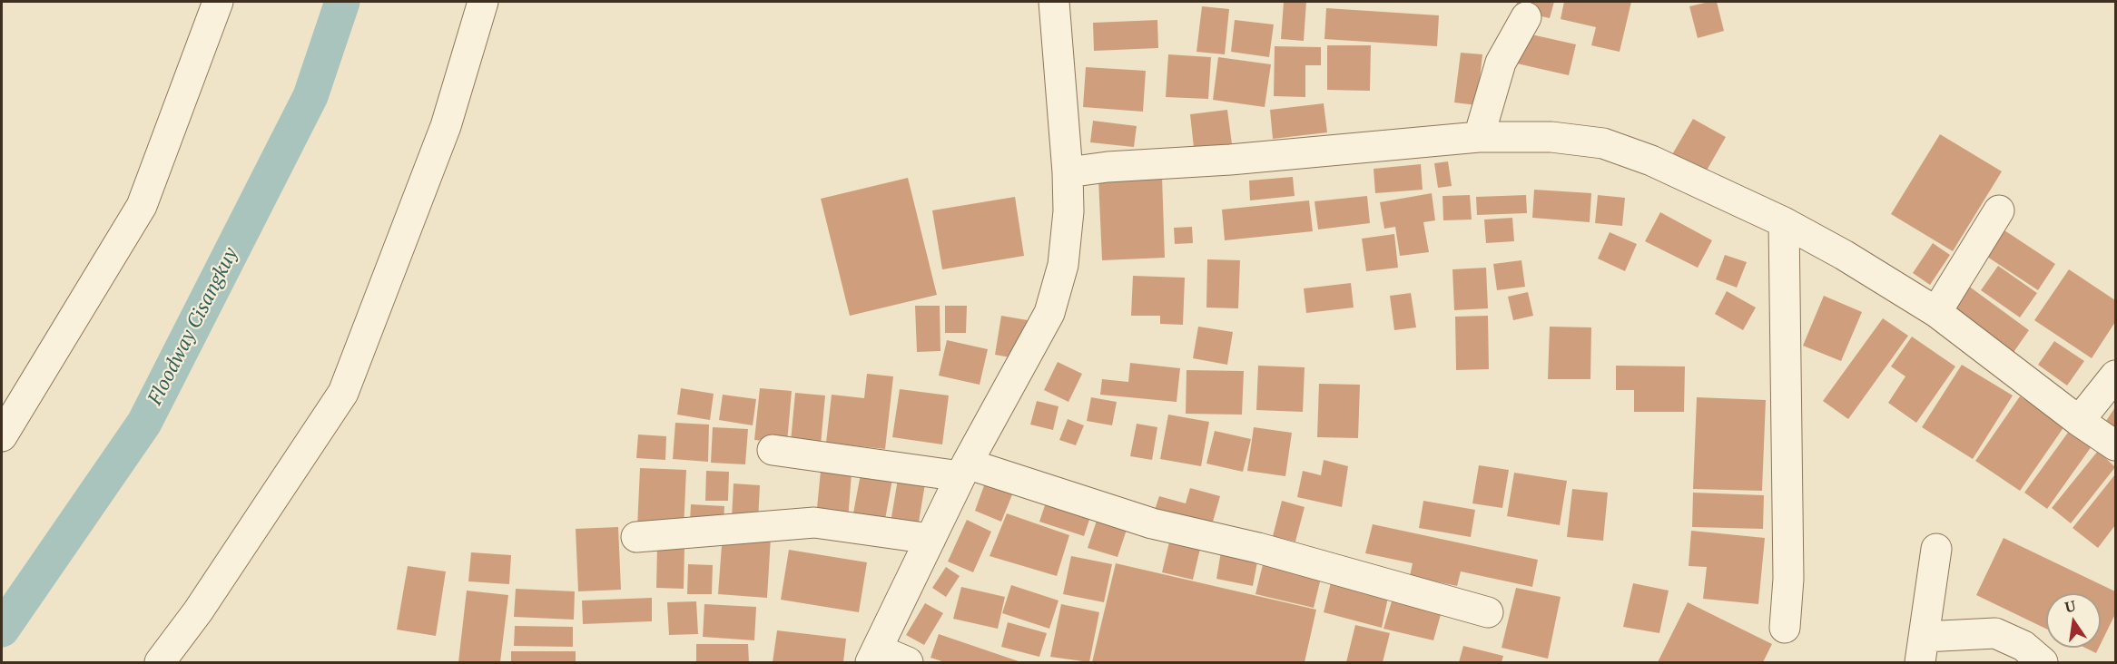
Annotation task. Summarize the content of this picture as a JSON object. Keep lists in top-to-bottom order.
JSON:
{
  "water": ["Floodway Cisangkuy"],
  "north": "top"
}
